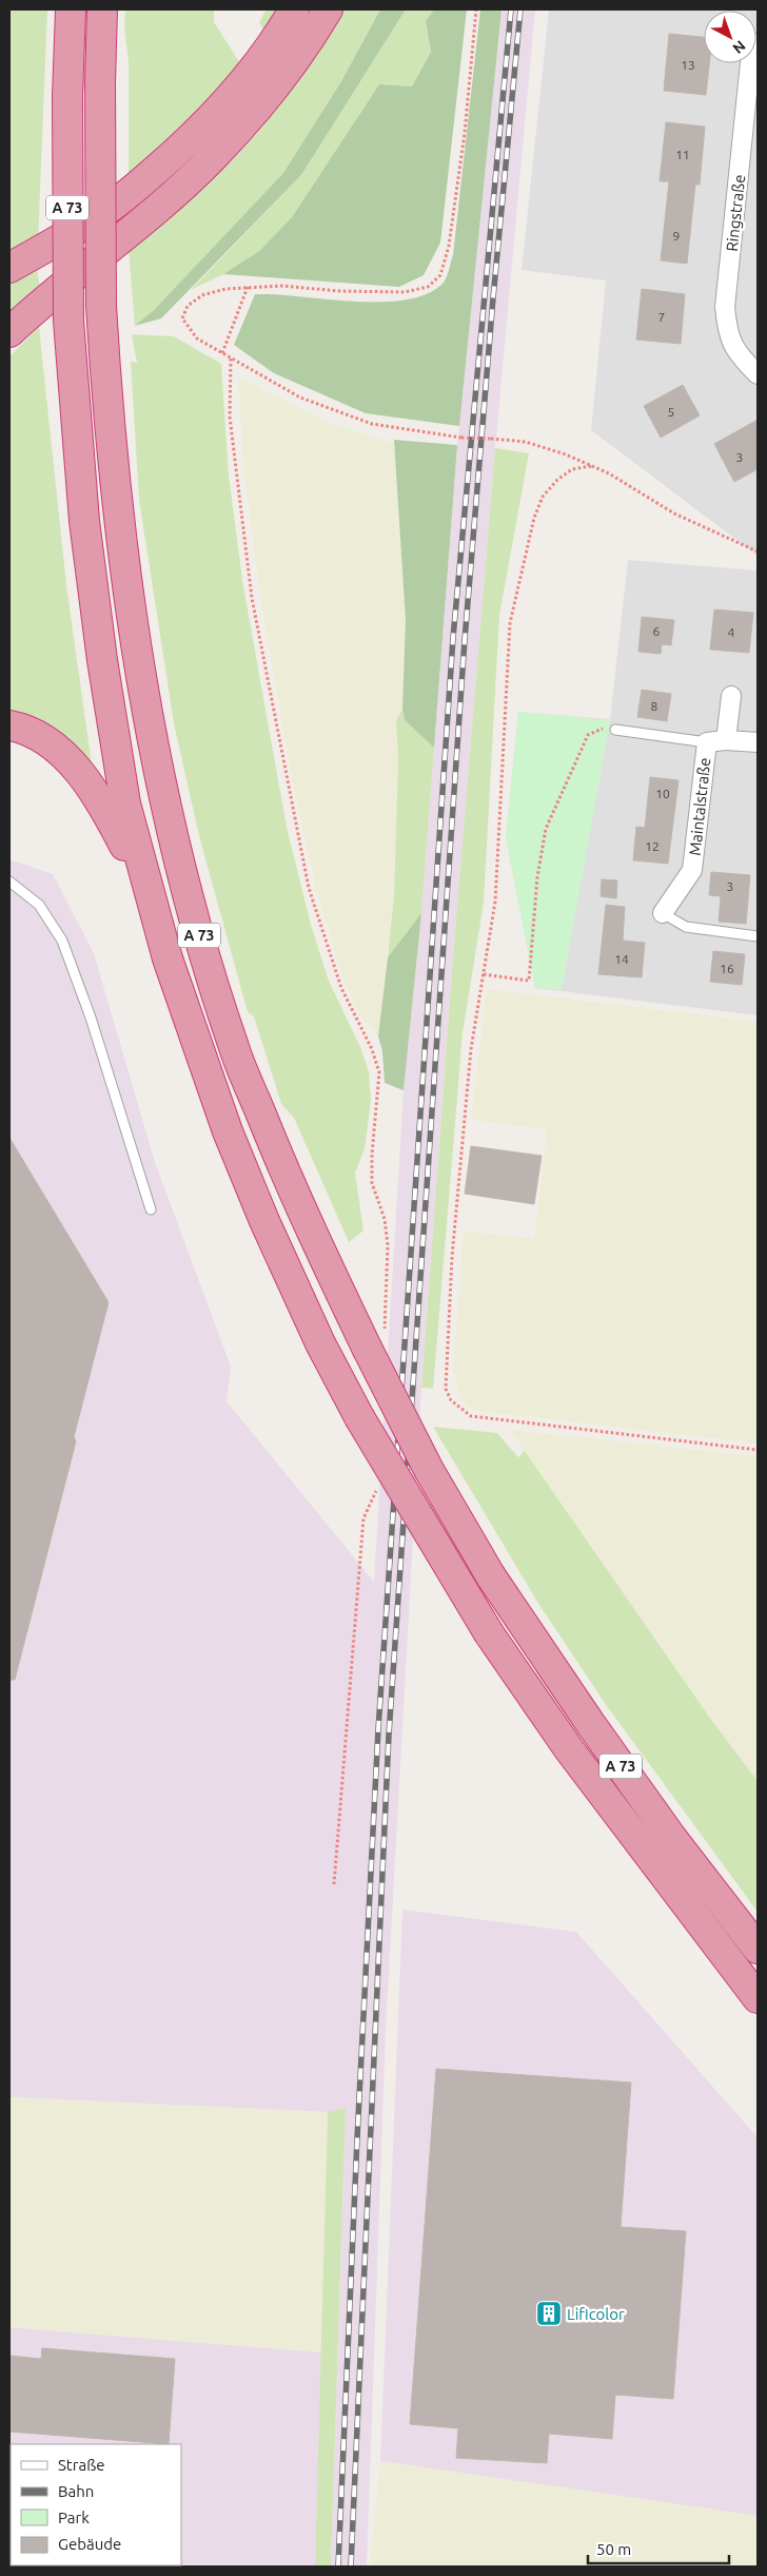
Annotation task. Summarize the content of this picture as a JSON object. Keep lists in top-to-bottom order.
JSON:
{
  "streets": {
    "highway": ["A 73"],
    "street": ["Ringstraße", "Maintalstraße"]
  },
  "places": {
    "building": ["Lificolor"]
  },
  "house_numbers": [
    "13",
    "11",
    "9",
    "7",
    "5",
    "3",
    "6",
    "4",
    "8",
    "10",
    "12",
    "3",
    "14",
    "16"
  ],
  "legend": [
    "Straße",
    "Bahn",
    "Park",
    "Gebäude"
  ],
  "scale_bar": "50 m",
  "north": "bottom right"
}
